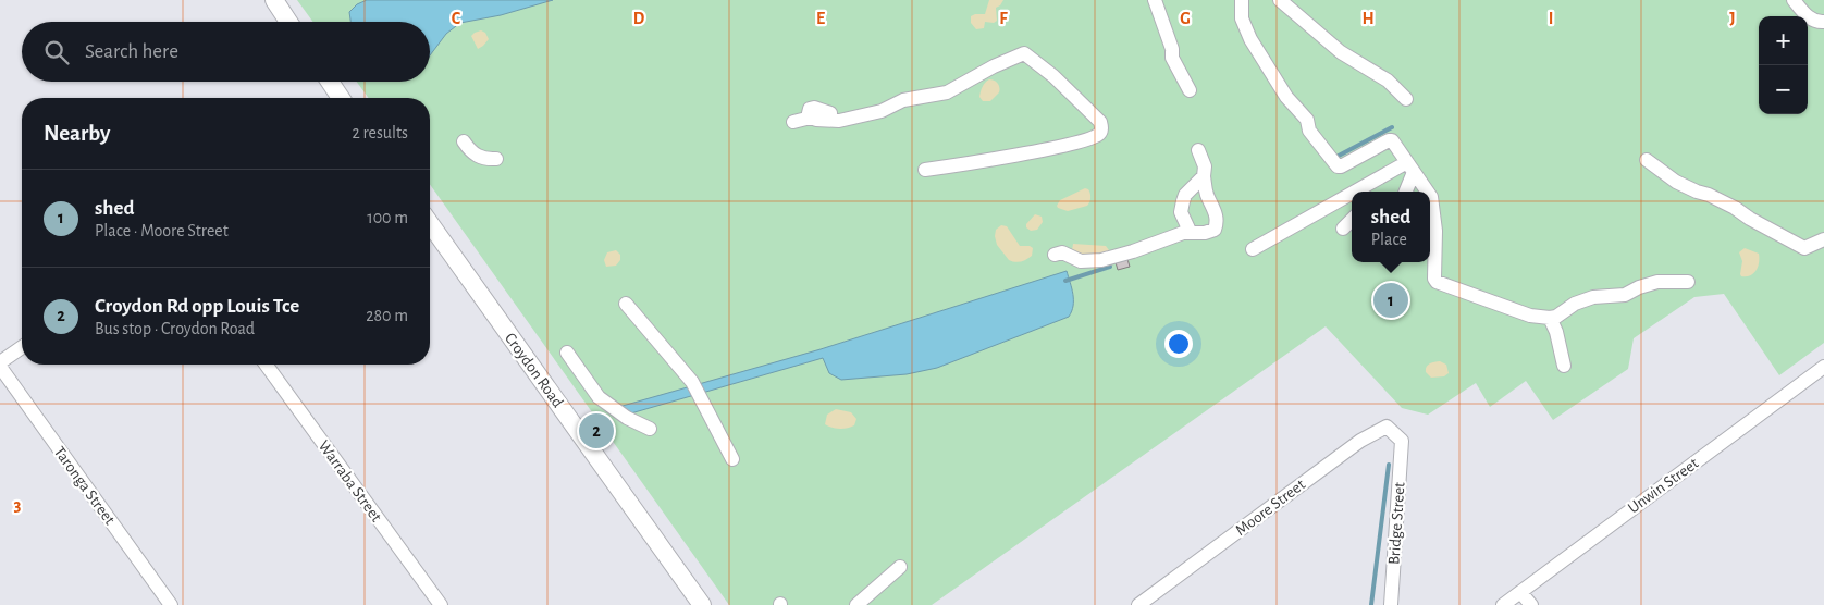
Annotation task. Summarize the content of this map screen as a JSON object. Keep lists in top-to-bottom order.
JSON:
{
  "streets": {
    "main road": ["Croydon Road"],
    "street": [
      "Warraba Street",
      "Taronga Street",
      "Unwin Street",
      "Moore Street",
      "Bridge Street"
    ]
  },
  "crossings": [
    ["Moore Street", "Bridge Street"]
  ],
  "page": {
    "map_buttons": ["+", "−"],
    "search": "Search here",
    "heading": ["Nearby", "2 results"],
    "list": [
      {
        "mark": "1",
        "name": "shed",
        "note": "Place · Moore Street",
        "value": "100 m"
      },
      {
        "mark": "2",
        "name": "Croydon Rd opp Louis Tce",
        "note": "Bus stop · Croydon Road",
        "value": "280 m"
      }
    ],
    "popup": ["shed", "Place"],
    "pins": ["1", "2"]
  },
  "grid": {
    "columns": [
      "C",
      "D",
      "E",
      "F",
      "G",
      "H",
      "I",
      "J"
    ],
    "rows": ["3"]
  }
}
